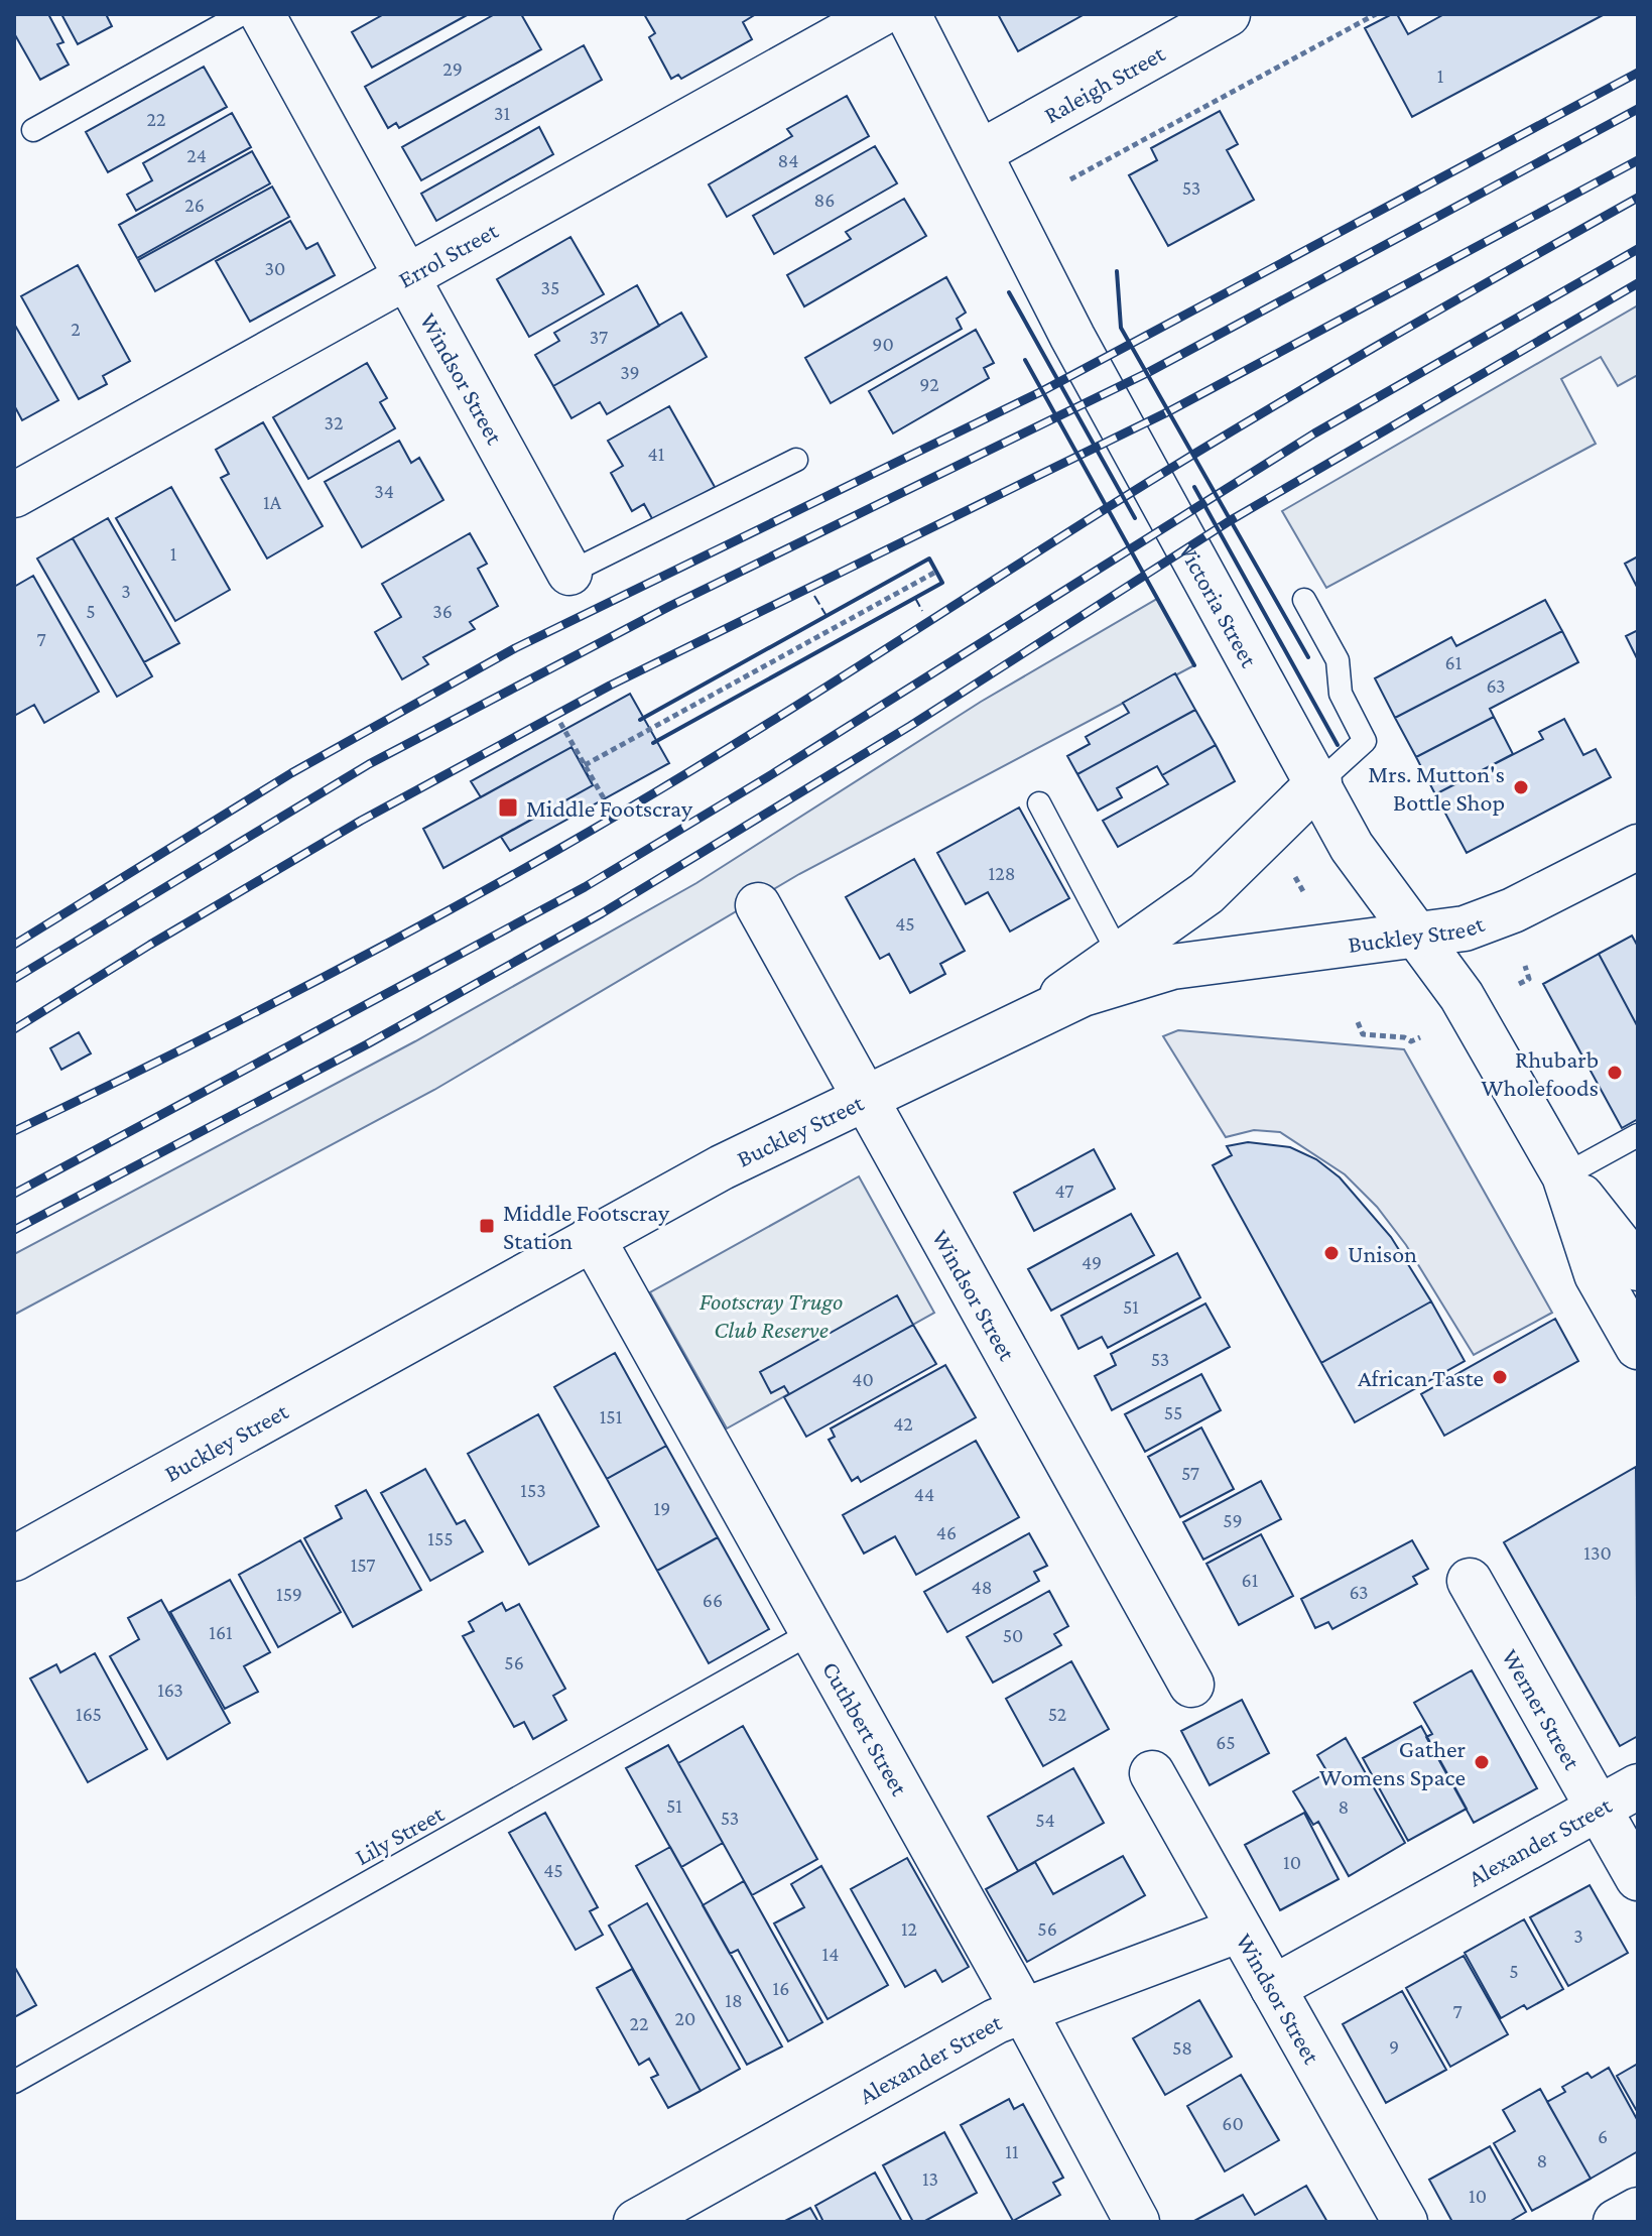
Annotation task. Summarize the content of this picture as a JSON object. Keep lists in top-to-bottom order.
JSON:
{
  "streets": {
    "street": [
      "Raleigh Street",
      "Errol Street",
      "Windsor Street",
      "Victoria Street",
      "Buckley Street",
      "Werner Street",
      "Cuthbert Street",
      "Alexander Street"
    ],
    "lane": ["Lily Street"]
  },
  "crossings": [
    ["Raleigh Street", "Victoria Street"],
    ["Errol Street", "Windsor Street"],
    ["Windsor Street", "Buckley Street"],
    ["Windsor Street", "Alexander Street"],
    ["Victoria Street", "Buckley Street"],
    ["Buckley Street", "Cuthbert Street"],
    ["Werner Street", "Alexander Street"],
    ["Cuthbert Street", "Lily Street"],
    ["Cuthbert Street", "Alexander Street"]
  ],
  "parks": ["Footscray Trugo Club Reserve"],
  "places": {
    "other": [
      "Mrs. Mutton's Bottle Shop",
      "Rhubarb Wholefoods",
      "Unison",
      "African Taste",
      "Gather Womens Space"
    ],
    "transit": ["Middle Footscray", "Middle Footscray Station"]
  },
  "house_numbers": [
    "29",
    "1",
    "31",
    "22",
    "24",
    "84",
    "53",
    "86",
    "26",
    "30",
    "35",
    "2",
    "37",
    "90",
    "39",
    "92",
    "32",
    "41",
    "34",
    "1A",
    "1",
    "3",
    "5",
    "36",
    "7",
    "61",
    "63",
    "128",
    "45",
    "47",
    "49",
    "51",
    "53",
    "40",
    "55",
    "151",
    "42",
    "57",
    "153",
    "44",
    "19",
    "59",
    "46",
    "155",
    "130",
    "157",
    "61",
    "48",
    "63",
    "159",
    "66",
    "161",
    "50",
    "56",
    "163",
    "165",
    "52",
    "65",
    "51",
    "8",
    "53",
    "54",
    "10",
    "45",
    "12",
    "56",
    "3",
    "14",
    "5",
    "16",
    "18",
    "7",
    "20",
    "22",
    "9",
    "58",
    "60",
    "6",
    "11",
    "8",
    "13",
    "10"
  ]
}
